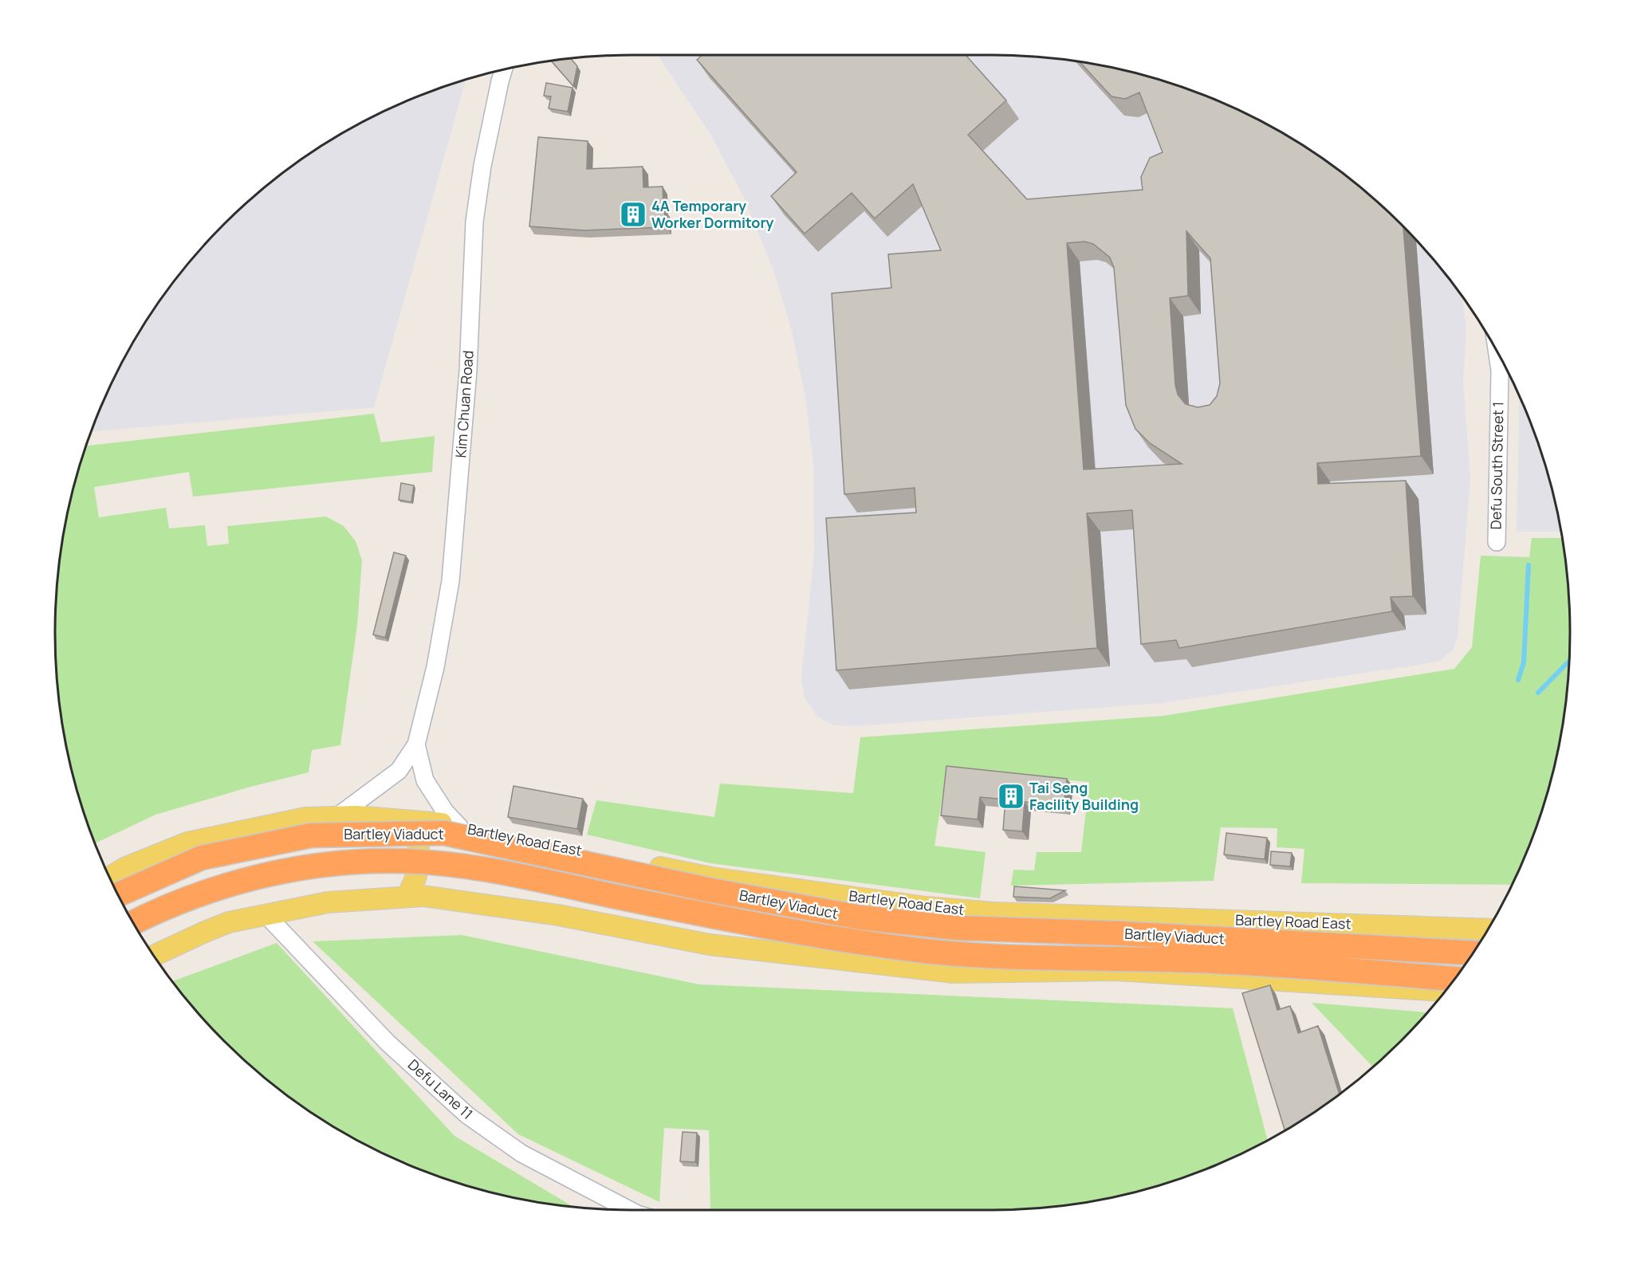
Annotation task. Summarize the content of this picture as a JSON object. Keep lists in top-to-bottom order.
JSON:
{
  "streets": {
    "highway": ["Bartley Viaduct"],
    "main road": ["Bartley Road East"],
    "street": ["Kim Chuan Road", "Defu South Street 1", "Defu Lane 11"]
  },
  "places": {
    "building": ["4A Temporary Worker Dormitory", "Tai Seng Facility Building"]
  }
}
